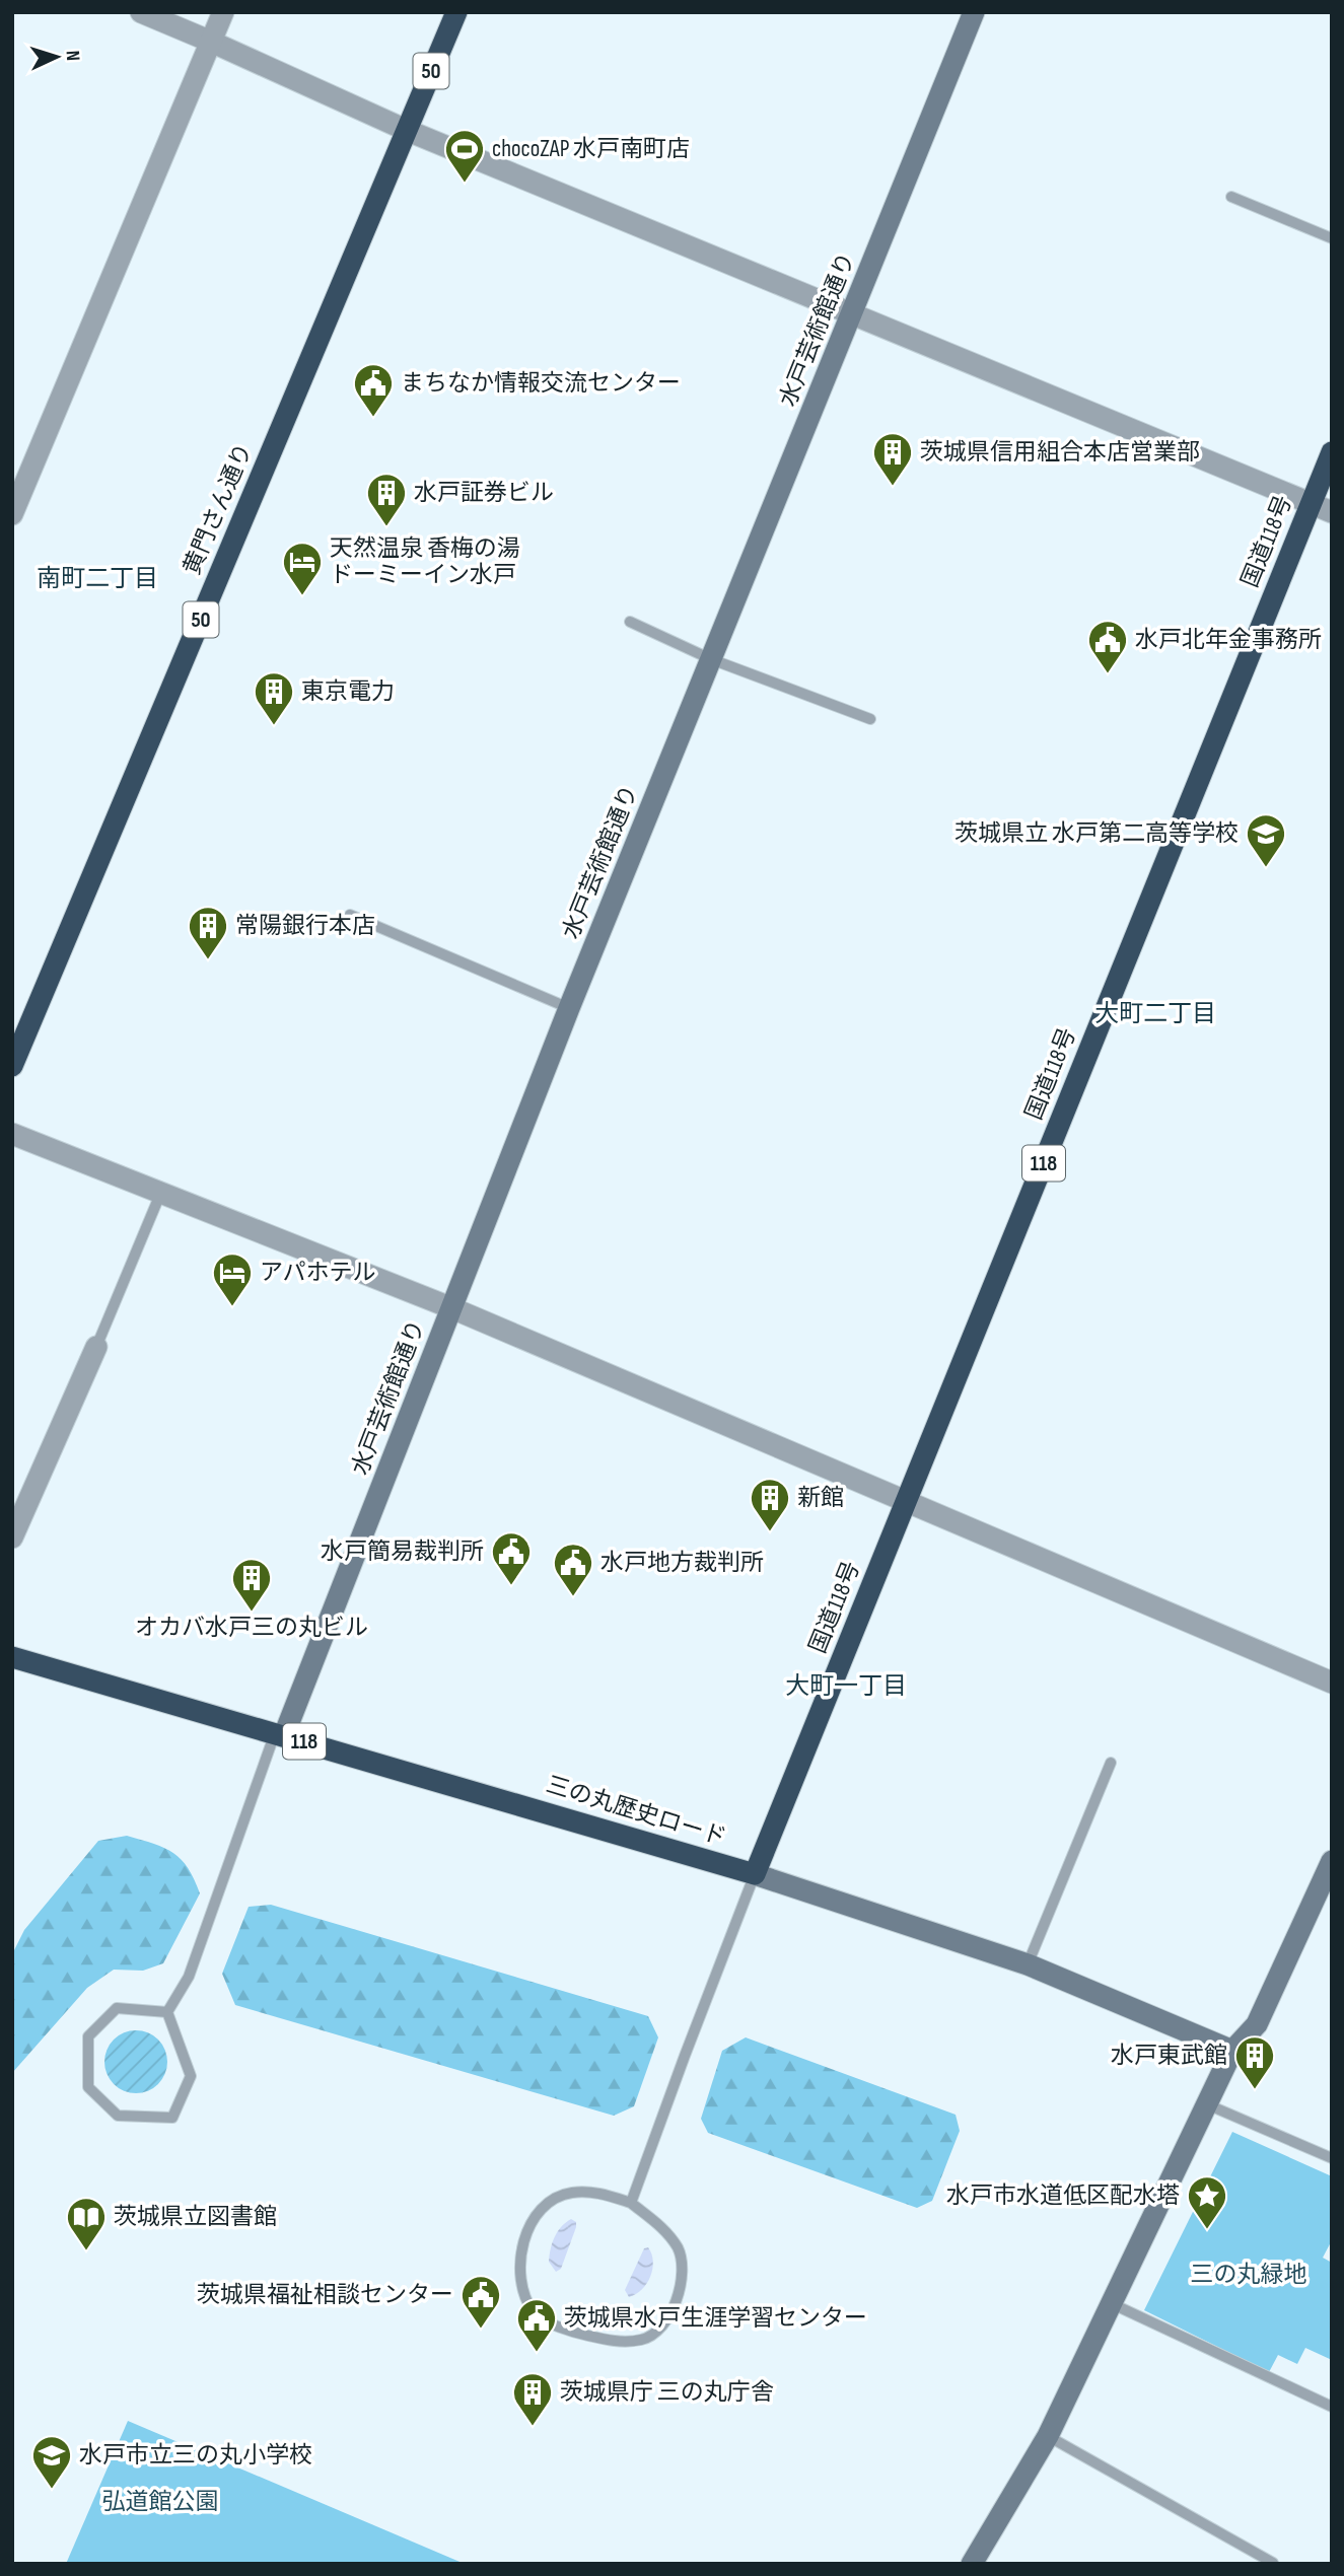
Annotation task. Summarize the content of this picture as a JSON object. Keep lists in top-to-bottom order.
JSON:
{
  "streets": {
    "highway": [
      "50",
      "黄門さん通り",
      "国道118号",
      "118",
      "三の丸歴史ロード"
    ],
    "street": ["水戸芸術館通り"]
  },
  "crossings": [
    ["水戸芸術館通り", "三の丸歴史ロード"],
    ["国道118号", "三の丸歴史ロード"]
  ],
  "districts": ["南町二丁目", "大町二丁目", "大町一丁目"],
  "parks": ["三の丸緑地", "弘道館公園"],
  "places": {
    "sports": ["chocoZAP 水戸南町店"],
    "public building": [
      "まちなか情報交流センター",
      "水戸北年金事務所",
      "水戸簡易裁判所",
      "水戸地方裁判所",
      "茨城県福祉相談センター",
      "茨城県水戸生涯学習センター"
    ],
    "building": [
      "茨城県信用組合本店営業部",
      "水戸証券ビル",
      "東京電力",
      "常陽銀行本店",
      "新館",
      "オカバ水戸三の丸ビル",
      "水戸東武館",
      "茨城県庁 三の丸庁舎"
    ],
    "hotel": ["天然温泉 香梅の湯 ドーミーイン水戸", "アパホテル"],
    "school or university": ["茨城県立 水戸第二高等学校", "水戸市立三の丸小学校"],
    "place": ["水戸市水道低区配水塔"],
    "library": ["茨城県立図書館"]
  },
  "north": "right"
}
